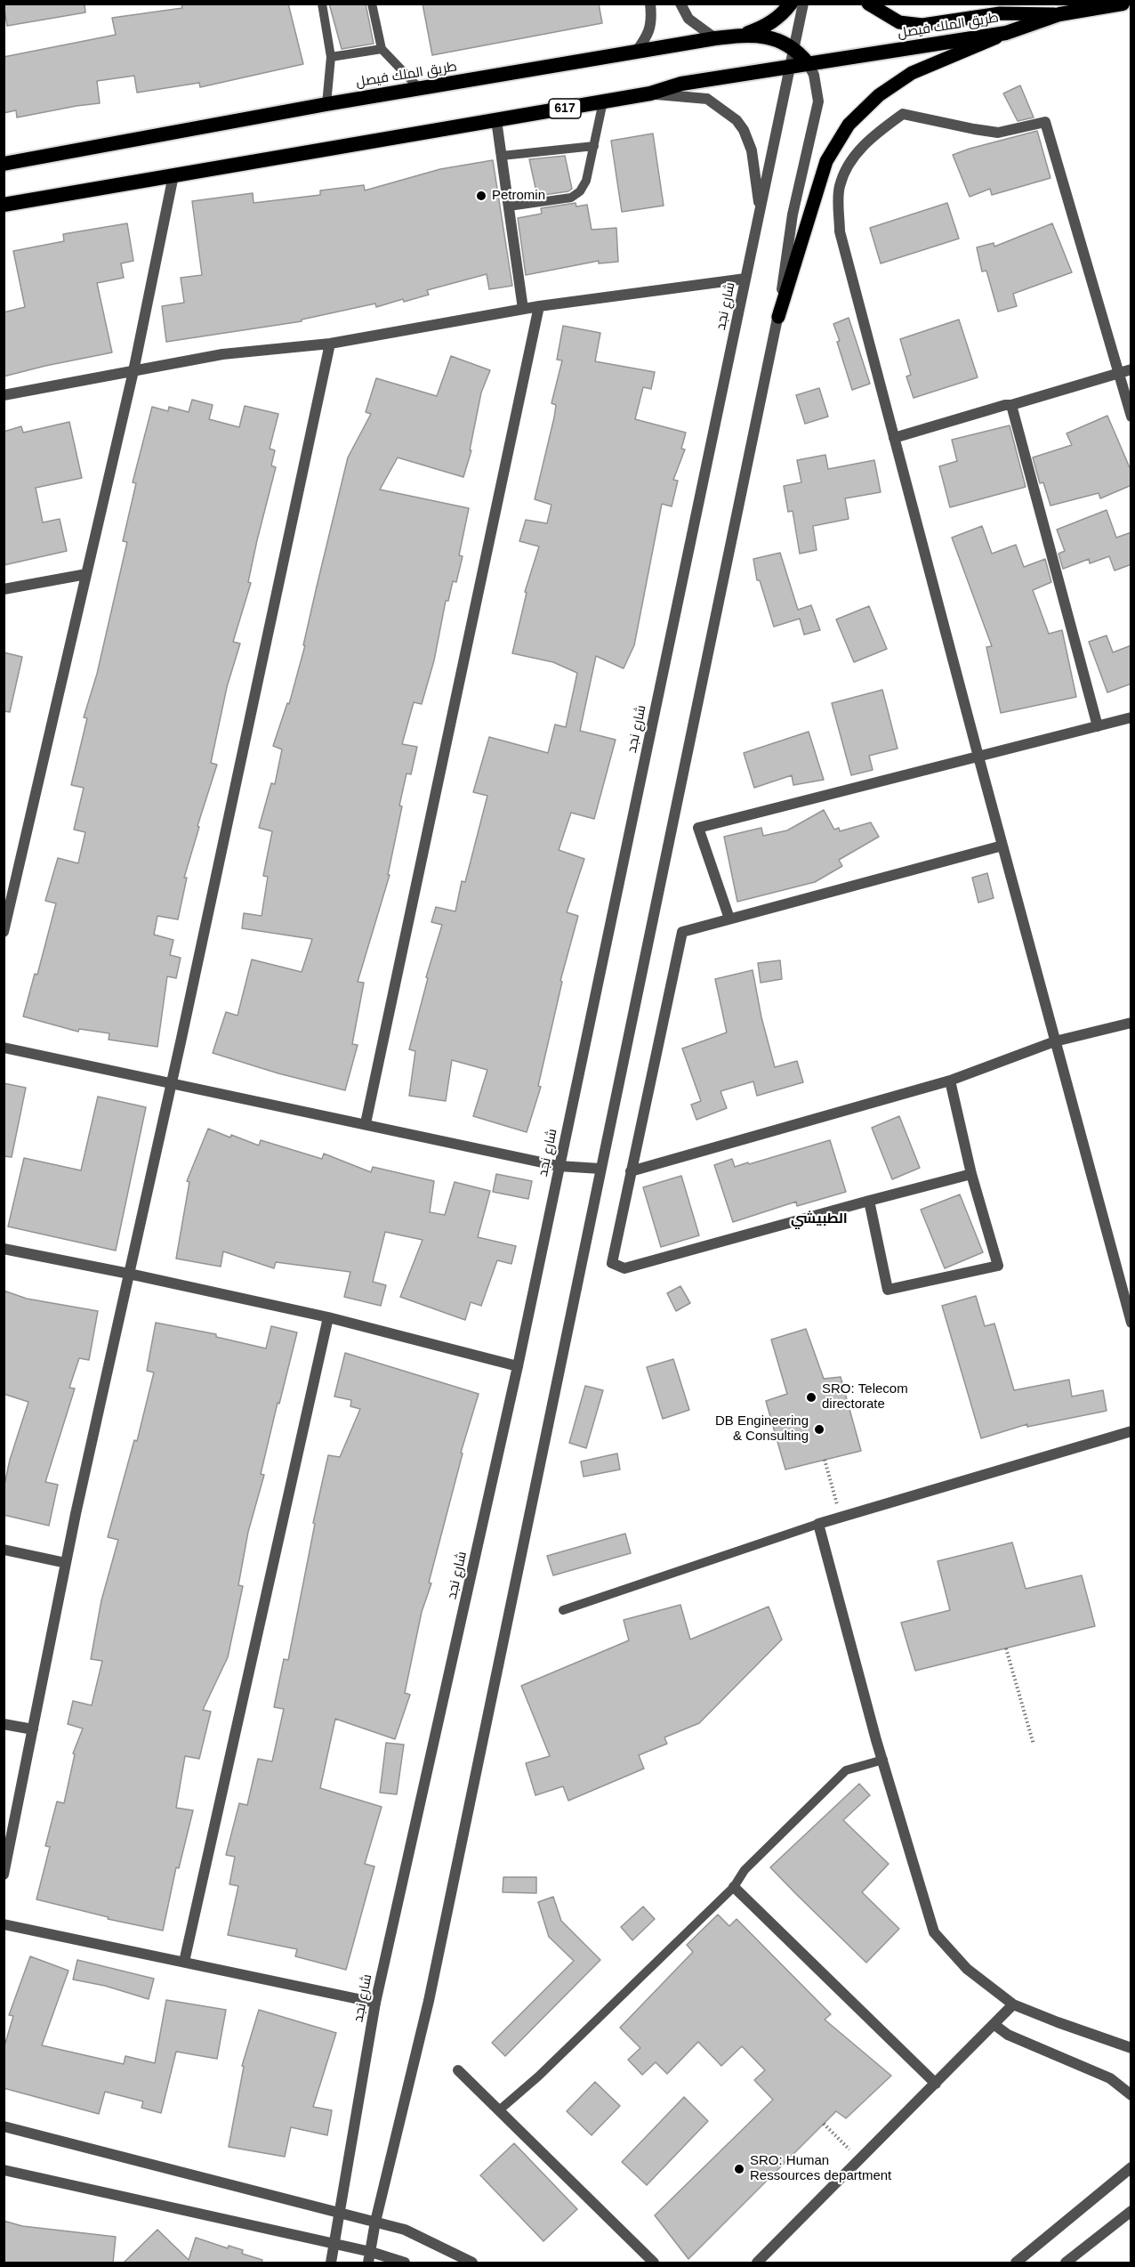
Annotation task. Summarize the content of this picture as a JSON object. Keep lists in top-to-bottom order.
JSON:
{
  "streets": {
    "highway": ["طريق الملك فيصل", "617"],
    "street": ["شارع نجد"]
  },
  "crossings": [
    ["طريق الملك فيصل", "شارع نجد"]
  ],
  "districts": ["الطبيشي"],
  "places": [
    "Petromin",
    "SRO: Telecom directorate",
    "DB Engineering & Consulting",
    "SRO: Human Ressources department"
  ]
}
